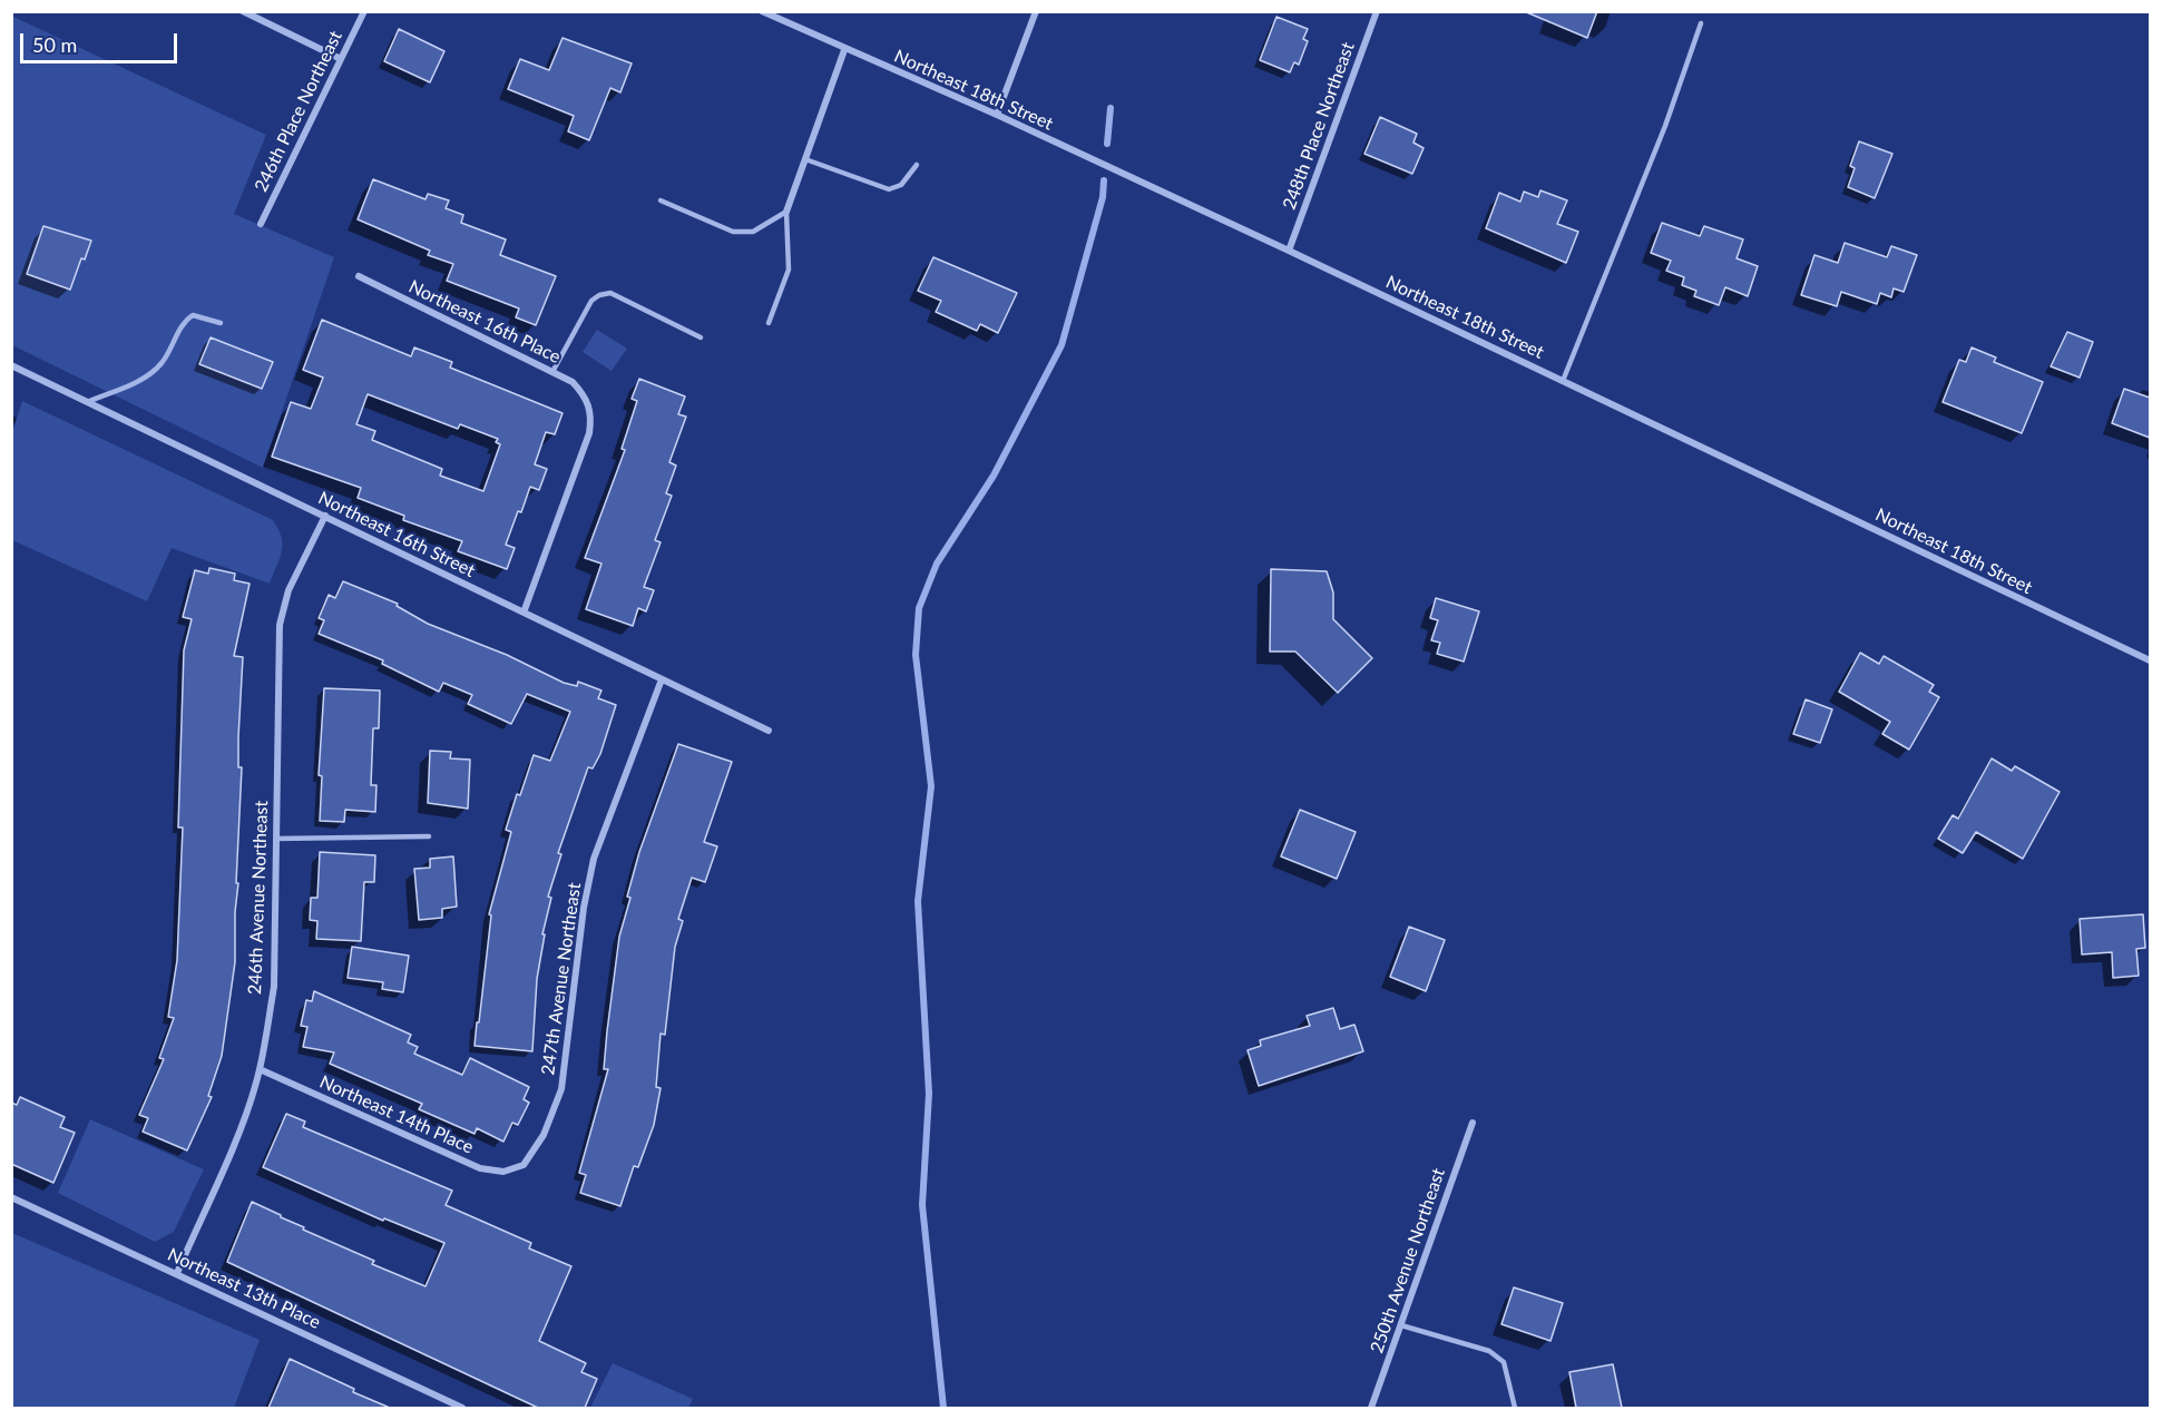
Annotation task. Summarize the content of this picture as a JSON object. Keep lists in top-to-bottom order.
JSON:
{
  "streets": {
    "street": [
      "Northeast 18th Street",
      "246th Place Northeast",
      "248th Place Northeast",
      "Northeast 16th Place",
      "Northeast 16th Street",
      "246th Avenue Northeast",
      "247th Avenue Northeast",
      "Northeast 14th Place",
      "250th Avenue Northeast",
      "Northeast 13th Place"
    ]
  },
  "crossings": [
    ["Northeast 18th Street", "248th Place Northeast"],
    ["Northeast 16th Place", "Northeast 16th Street"],
    ["Northeast 16th Street", "246th Avenue Northeast"],
    ["Northeast 16th Street", "247th Avenue Northeast"],
    ["246th Avenue Northeast", "Northeast 14th Place"],
    ["246th Avenue Northeast", "Northeast 13th Place"],
    ["247th Avenue Northeast", "Northeast 14th Place"]
  ],
  "scale_bar": "50 m"
}
